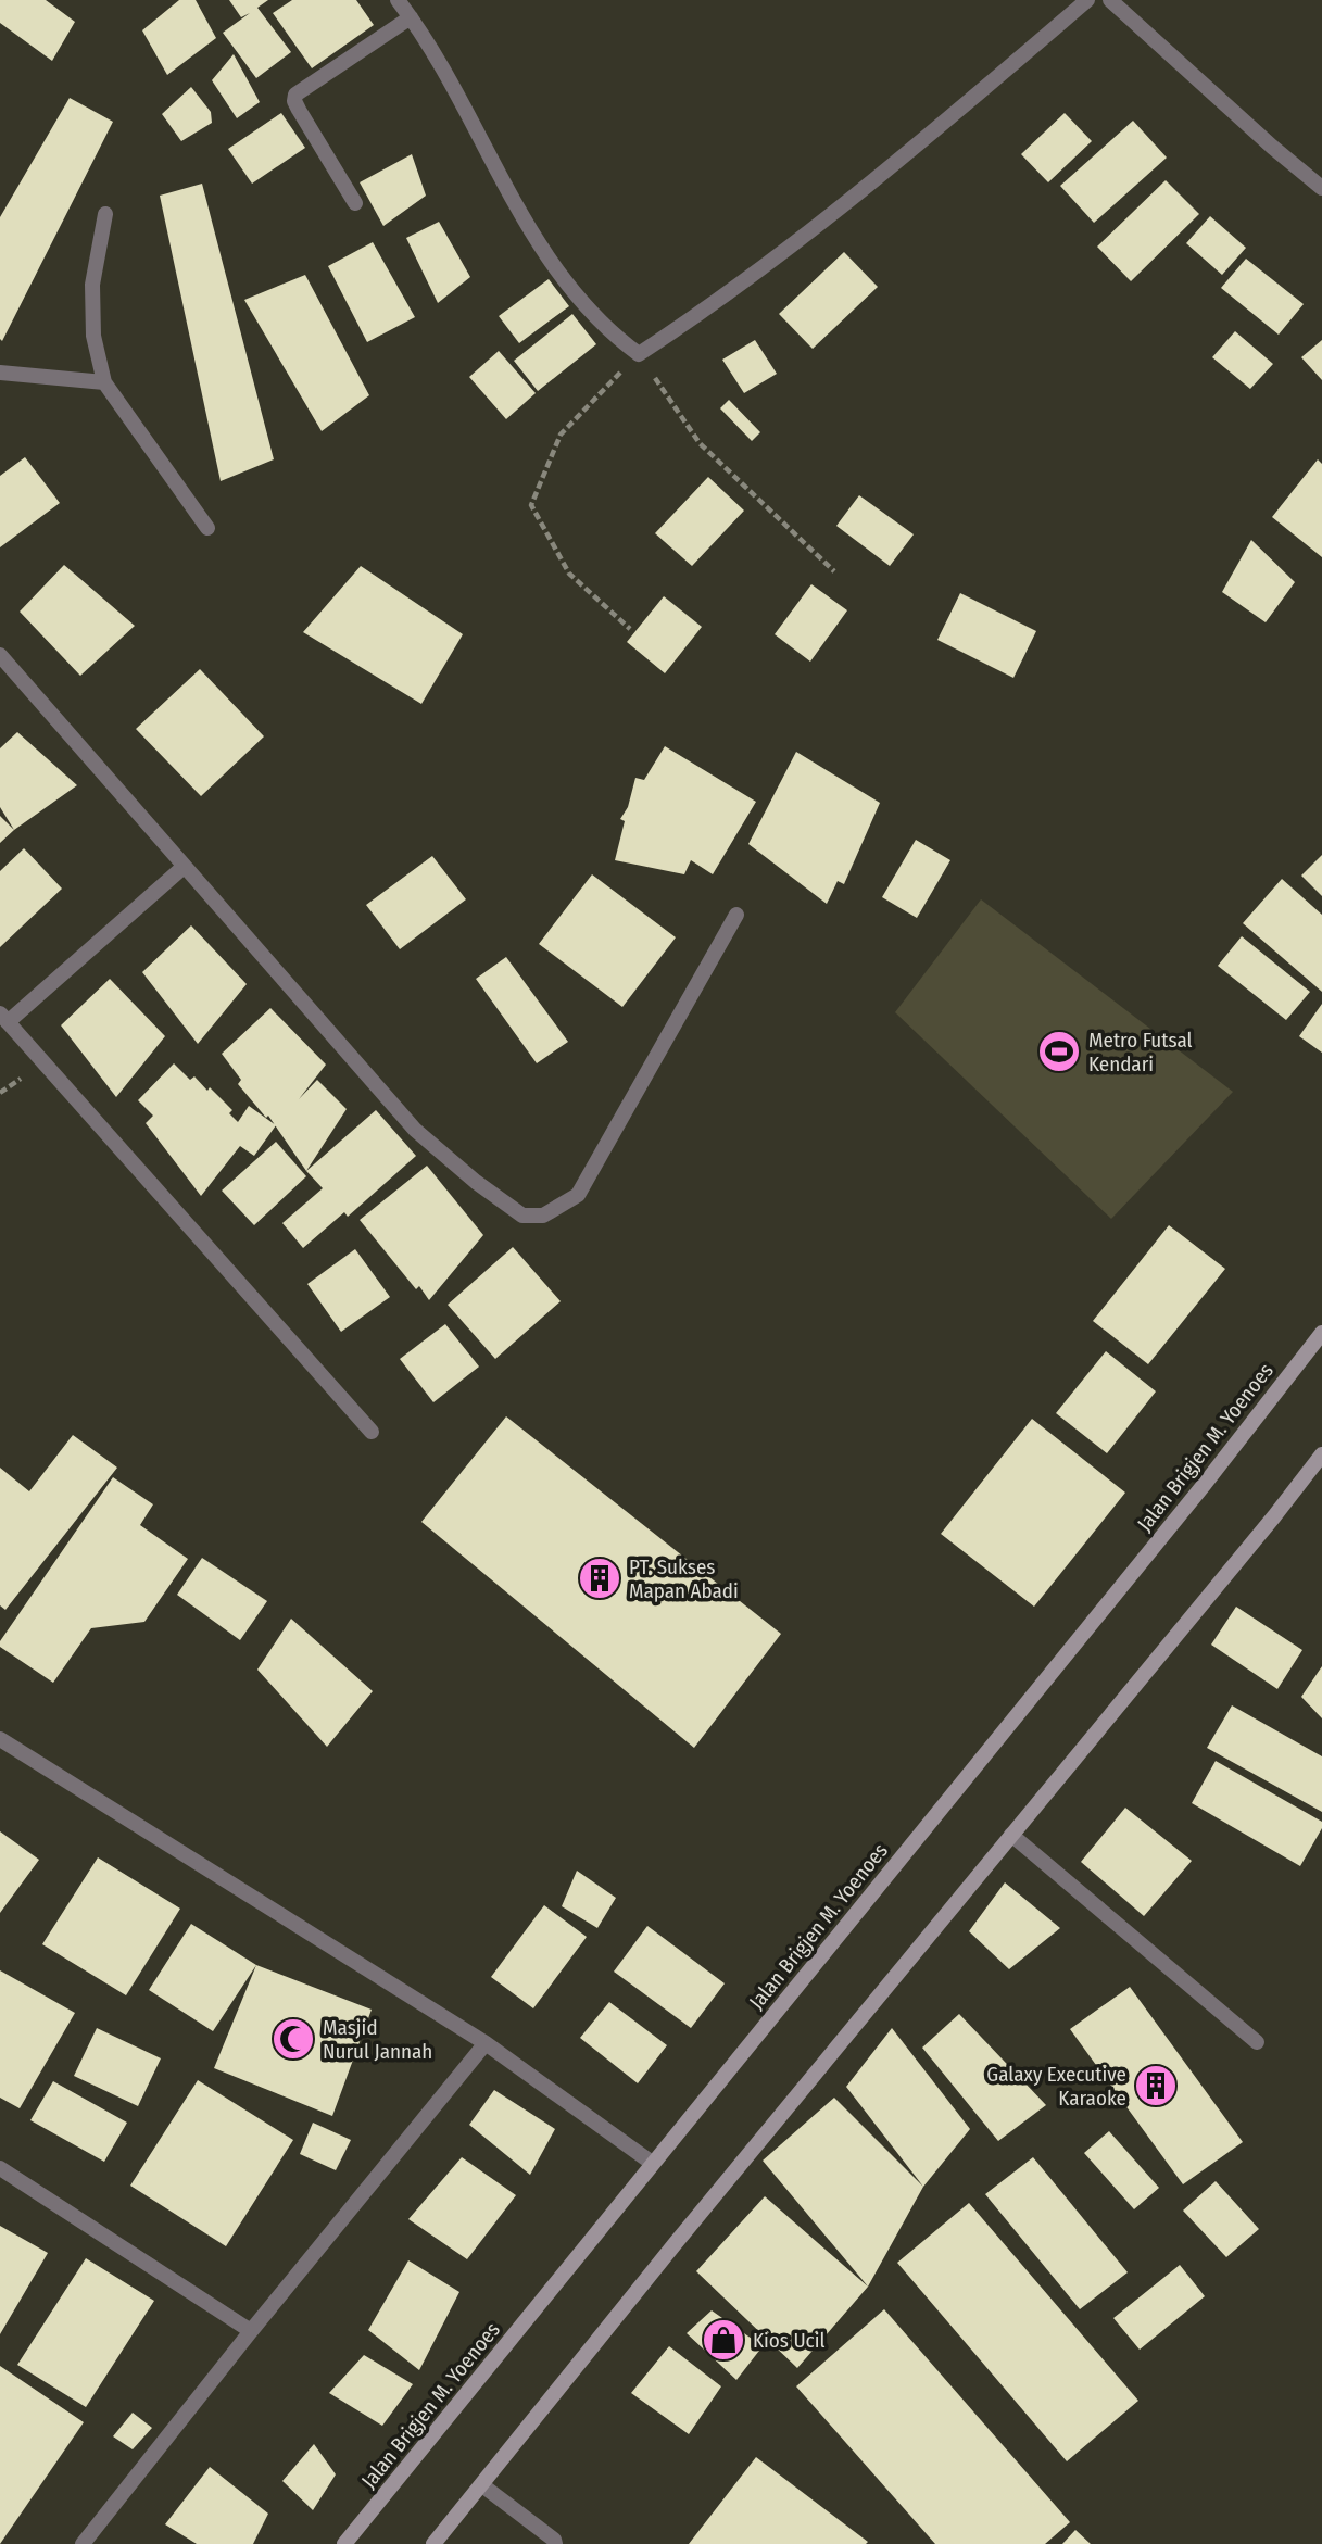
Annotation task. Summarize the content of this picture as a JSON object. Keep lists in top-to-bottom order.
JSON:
{
  "streets": {
    "main road": ["Jalan Brigjen M. Yoenoes"]
  },
  "places": {
    "sports": ["Metro Futsal Kendari"],
    "building": ["PT. Sukses Mapan Abadi", "Galaxy Executive Karaoke"],
    "mosque": ["Masjid Nurul Jannah"],
    "shop": ["Kios Ucil"]
  }
}
